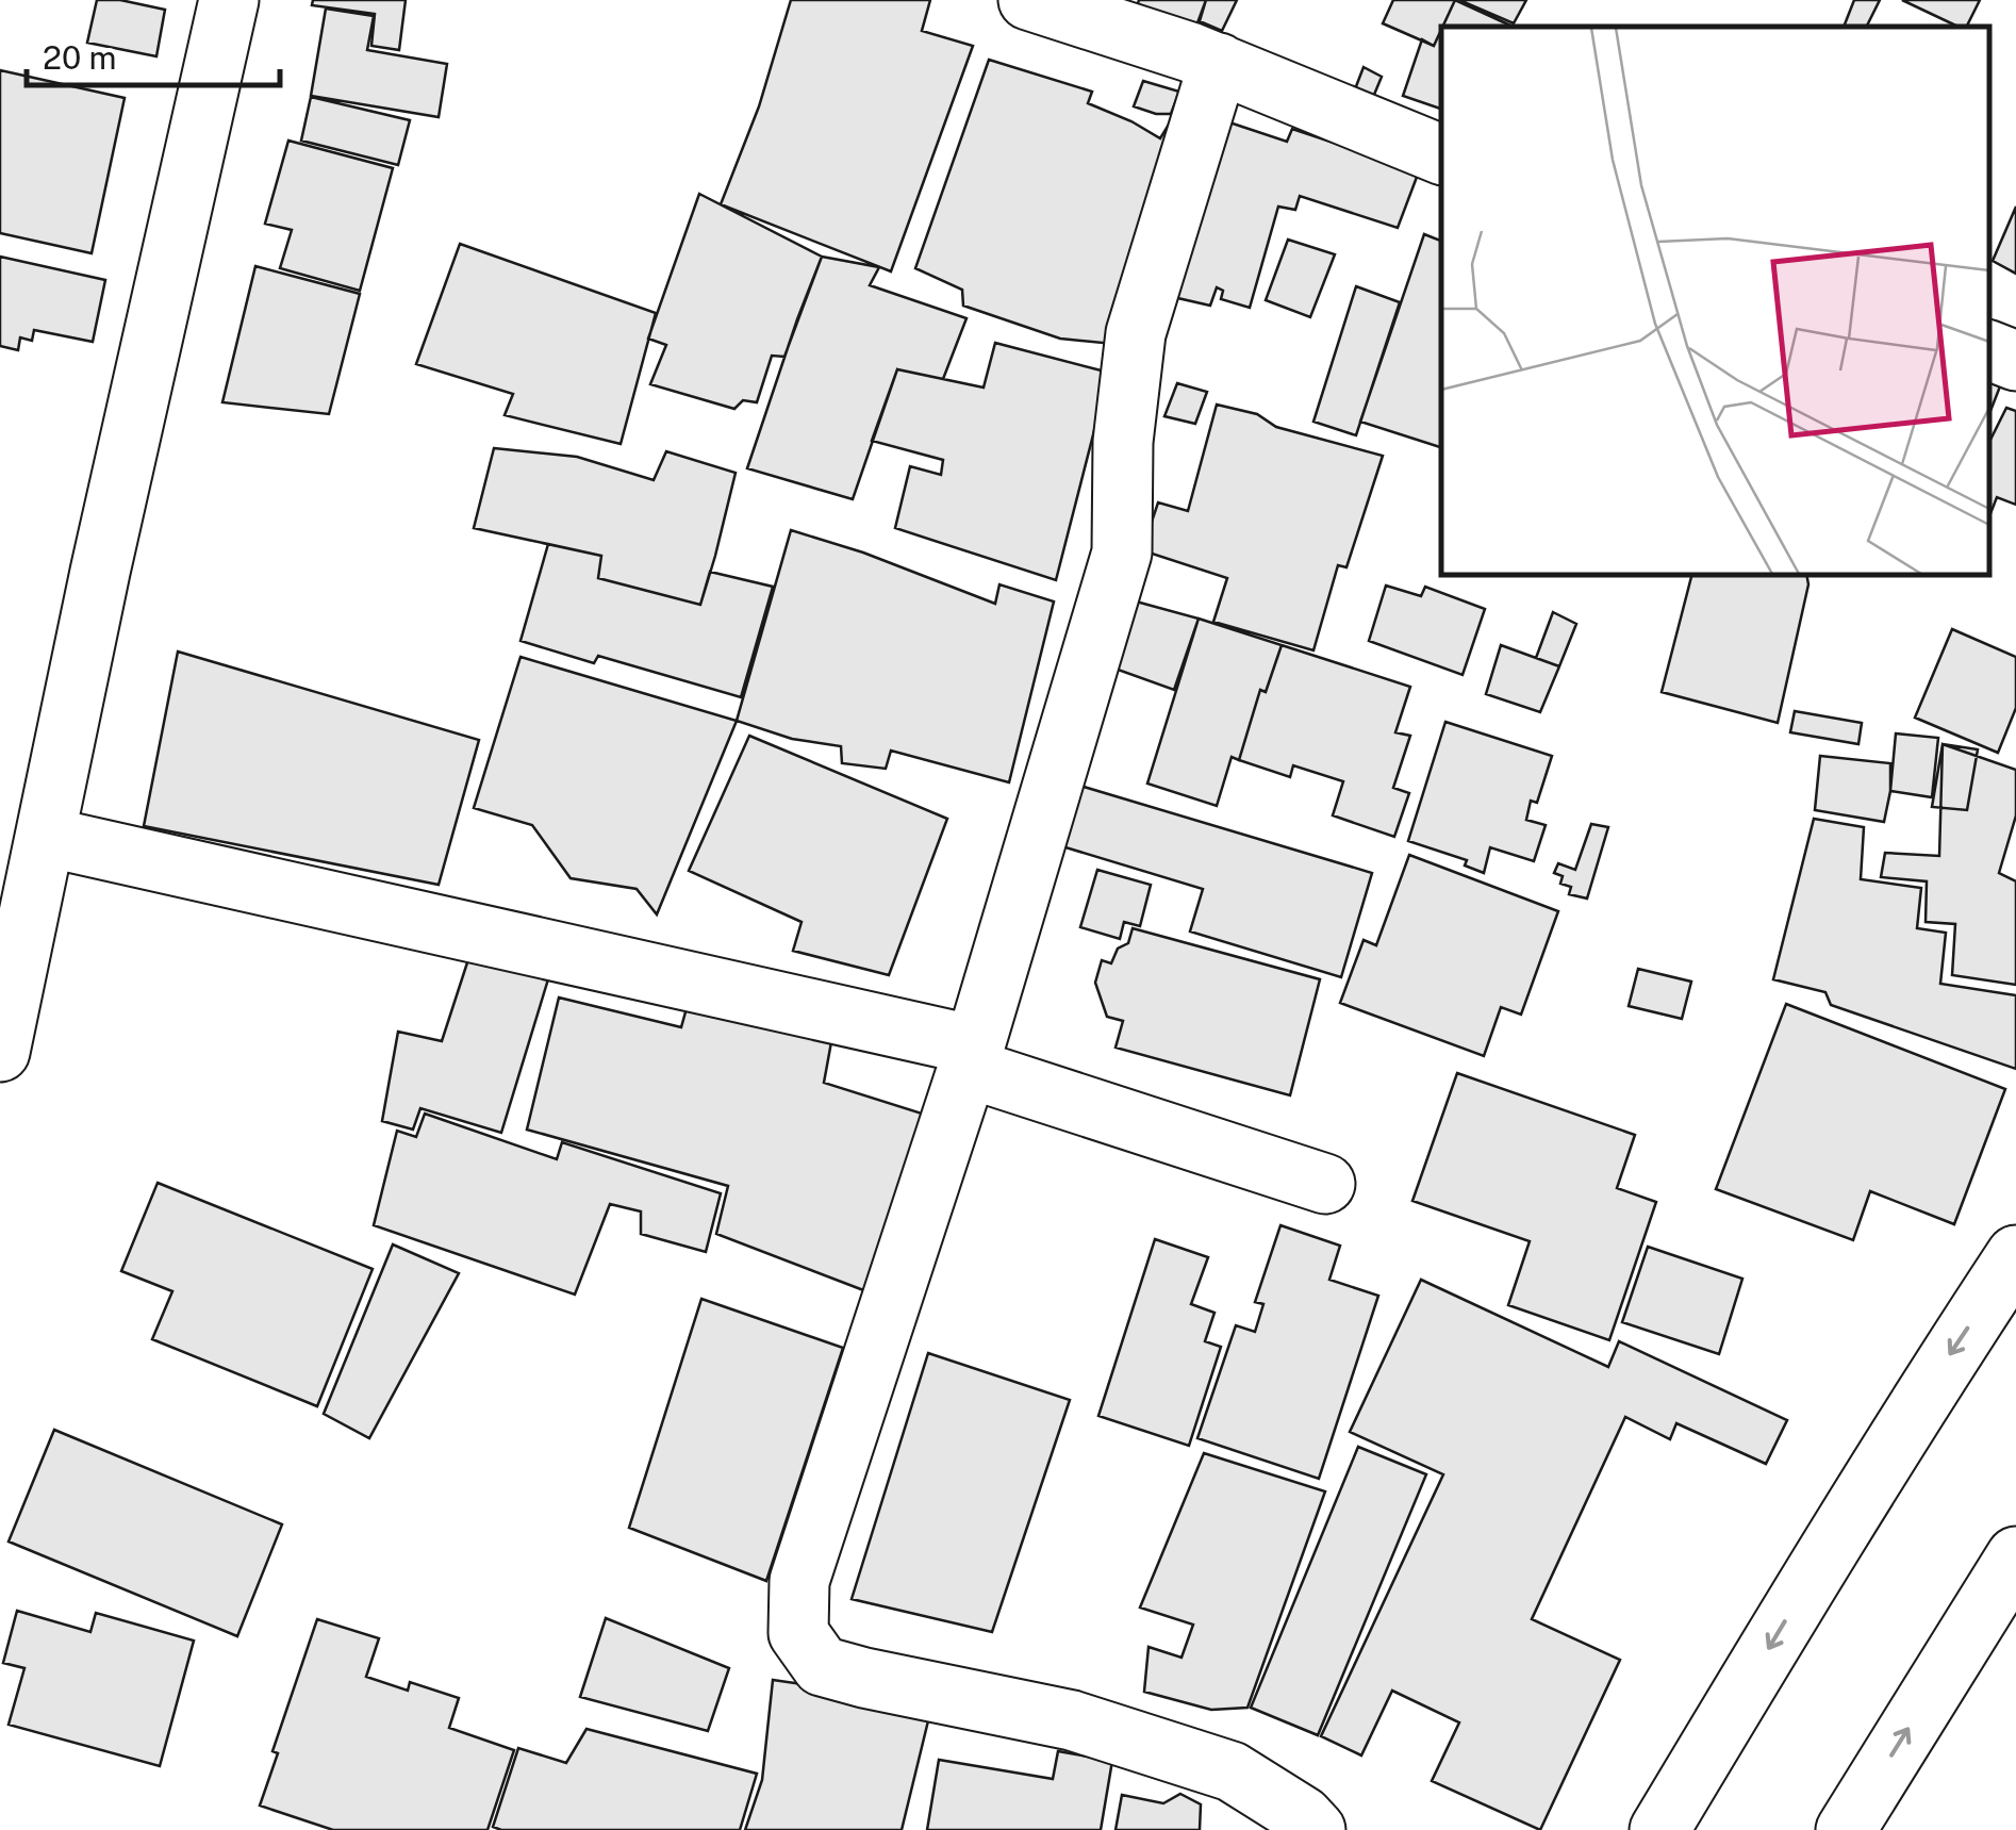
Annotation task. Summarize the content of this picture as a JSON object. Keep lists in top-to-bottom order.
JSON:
{
  "scale_bar": "20 m"
}
